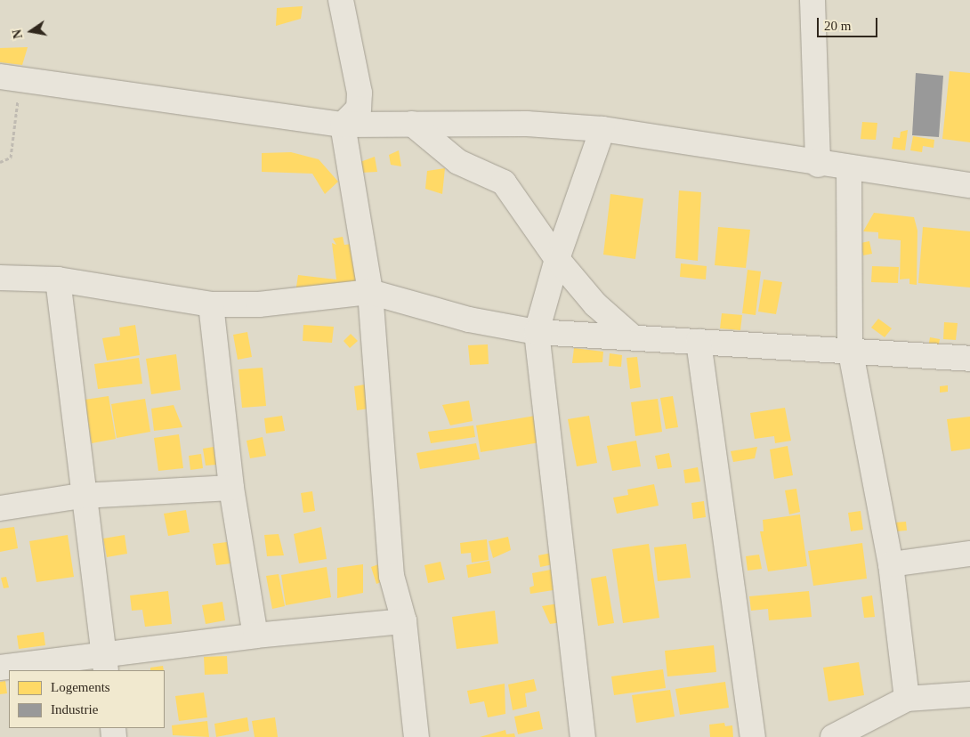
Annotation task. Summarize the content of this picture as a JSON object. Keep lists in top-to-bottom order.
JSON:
{
  "legend": ["Logements", "Industrie"],
  "scale_bar": "20 m",
  "north": "left"
}
